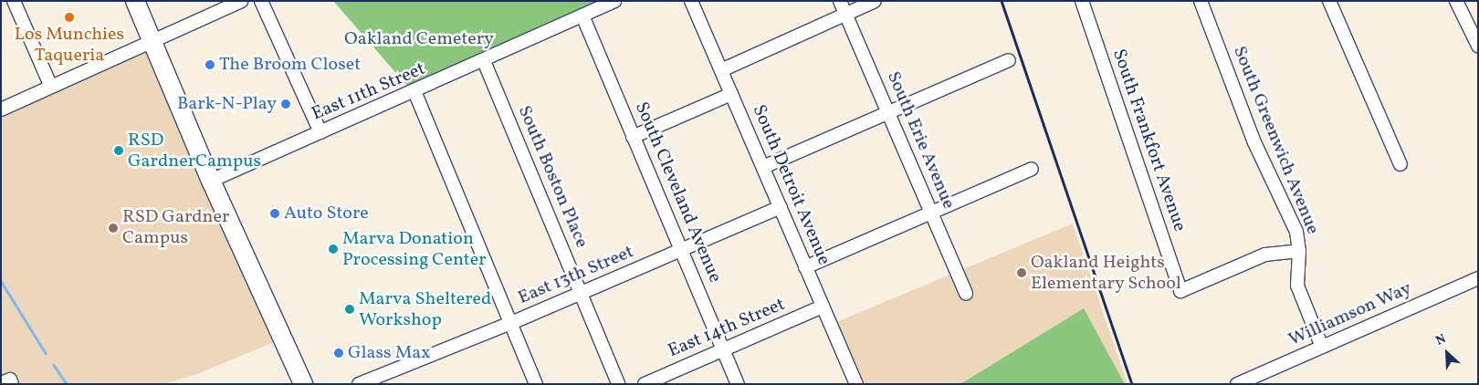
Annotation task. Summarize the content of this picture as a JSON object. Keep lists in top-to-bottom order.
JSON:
{
  "streets": {
    "street": [
      "East 11th Street",
      "South Erie Avenue",
      "South Frankfort Avenue",
      "South Greenwich Avenue",
      "South Boston Place",
      "South Detroit Avenue",
      "South Cleveland Avenue",
      "East 13th Street",
      "Williamson Way",
      "East 14th Street"
    ]
  },
  "crossings": [
    ["East 11th Street", "South Boston Place"],
    ["East 11th Street", "South Cleveland Avenue"],
    ["South Frankfort Avenue", "South Greenwich Avenue"],
    ["South Greenwich Avenue", "Williamson Way"],
    ["South Boston Place", "East 13th Street"],
    ["South Detroit Avenue", "East 13th Street"],
    ["South Detroit Avenue", "East 14th Street"],
    ["South Cleveland Avenue", "East 13th Street"],
    ["South Cleveland Avenue", "East 14th Street"]
  ],
  "parks": ["Oakland Cemetery"],
  "places": [
    "Los Munchies Taqueria",
    "The Broom Closet",
    "Bark-N-Play",
    "RSD GardnerCampus",
    "Auto Store",
    "RSD Gardner Campus",
    "Marva Donation Processing Center",
    "Oakland Heights Elementary School",
    "Marva Sheltered Workshop",
    "Glass Max"
  ],
  "north": "top left"
}
